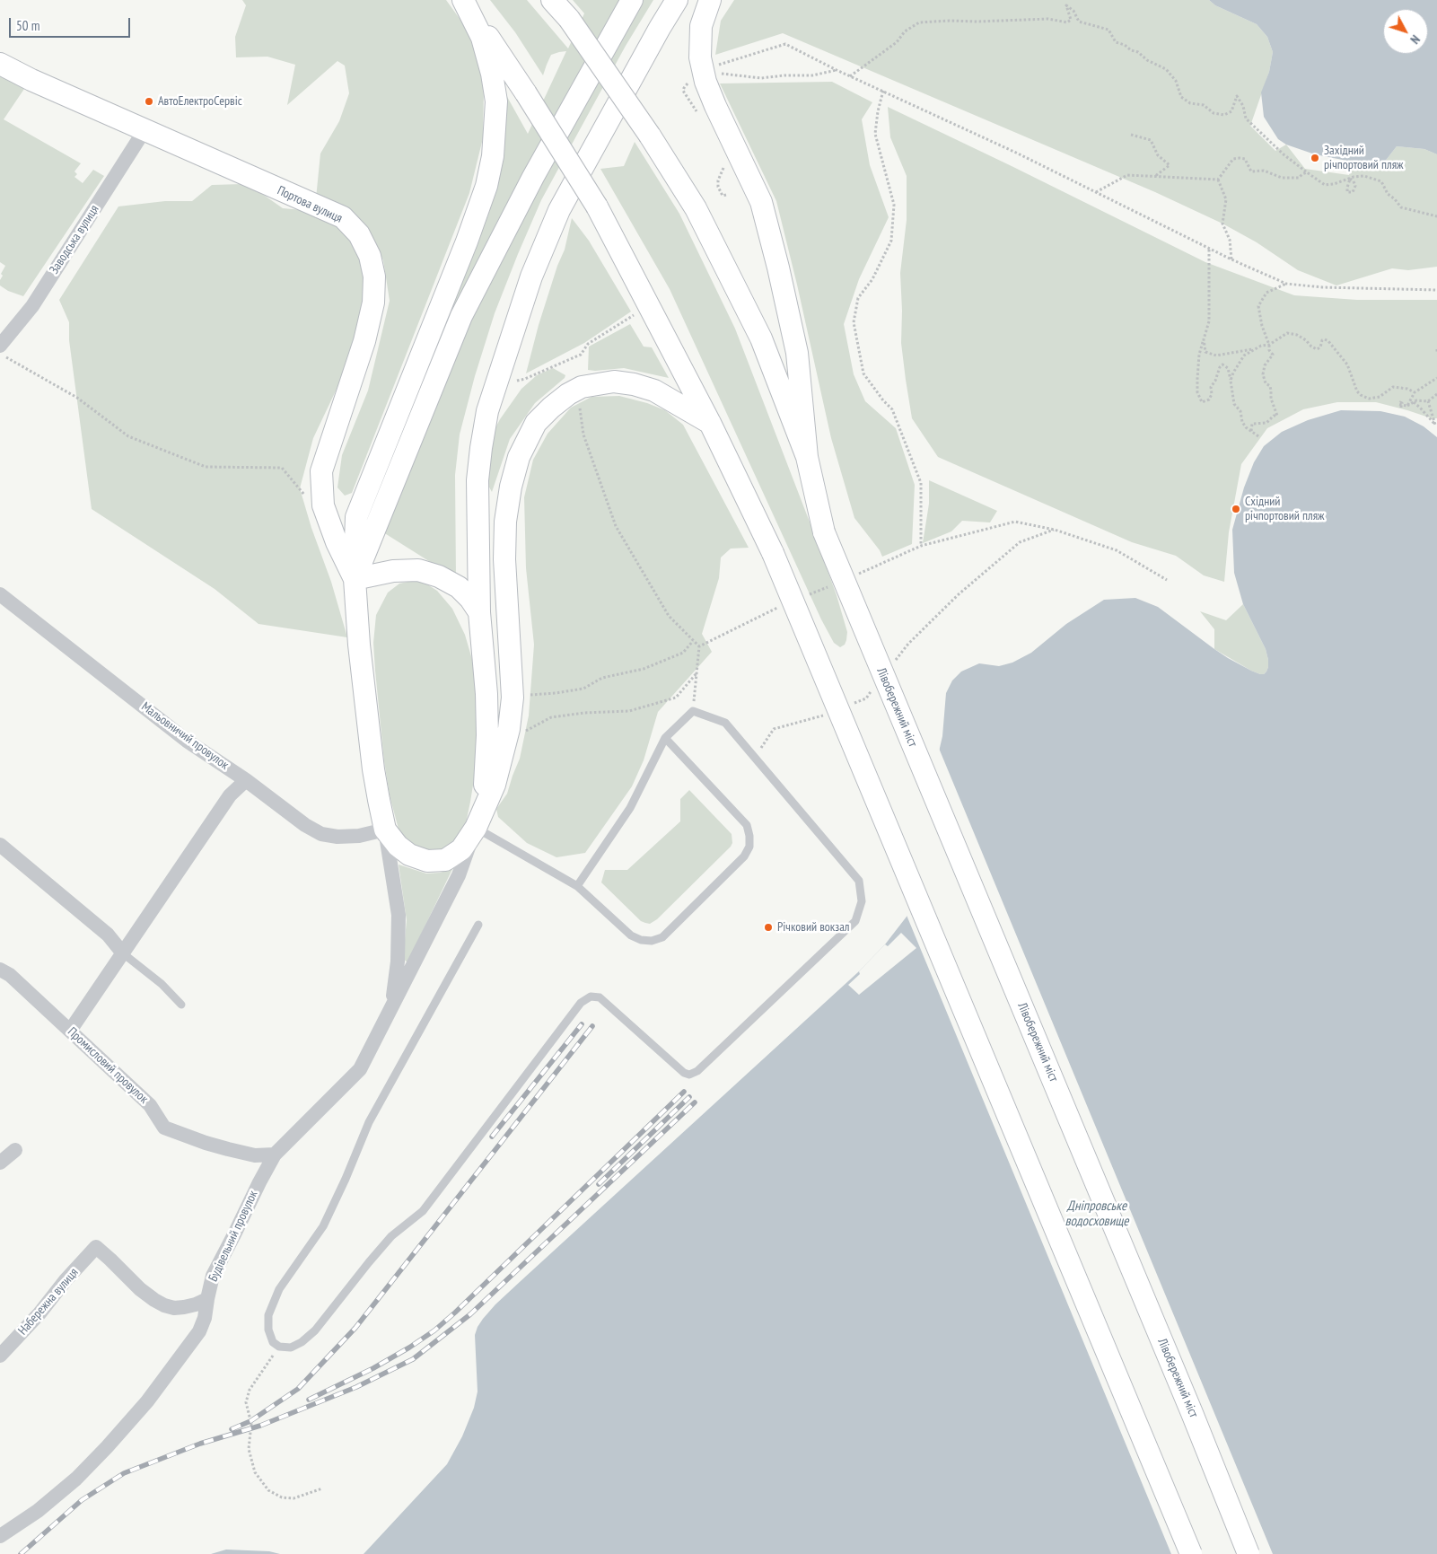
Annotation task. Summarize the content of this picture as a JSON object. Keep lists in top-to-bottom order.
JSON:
{
  "streets": {
    "main road": ["Портова вулиця", "Лівобережний міст"],
    "street": [
      "Заводська вулиця",
      "Мальовничий провулок",
      "Промисловий провулок",
      "Будівельний провулок",
      "Набережна вулиця"
    ]
  },
  "crossings": [
    ["Портова вулиця", "Заводська вулиця"],
    ["Промисловий провулок", "Будівельний провулок"],
    ["Будівельний провулок", "Набережна вулиця"]
  ],
  "water": ["Дніпровське водосховище"],
  "places": [
    "АвтоЕлектроСервіс",
    "Західний річпортовий пляж",
    "Східний річпортовий пляж",
    "Річковий вокзал"
  ],
  "scale_bar": "50 m",
  "north": "bottom right"
}
